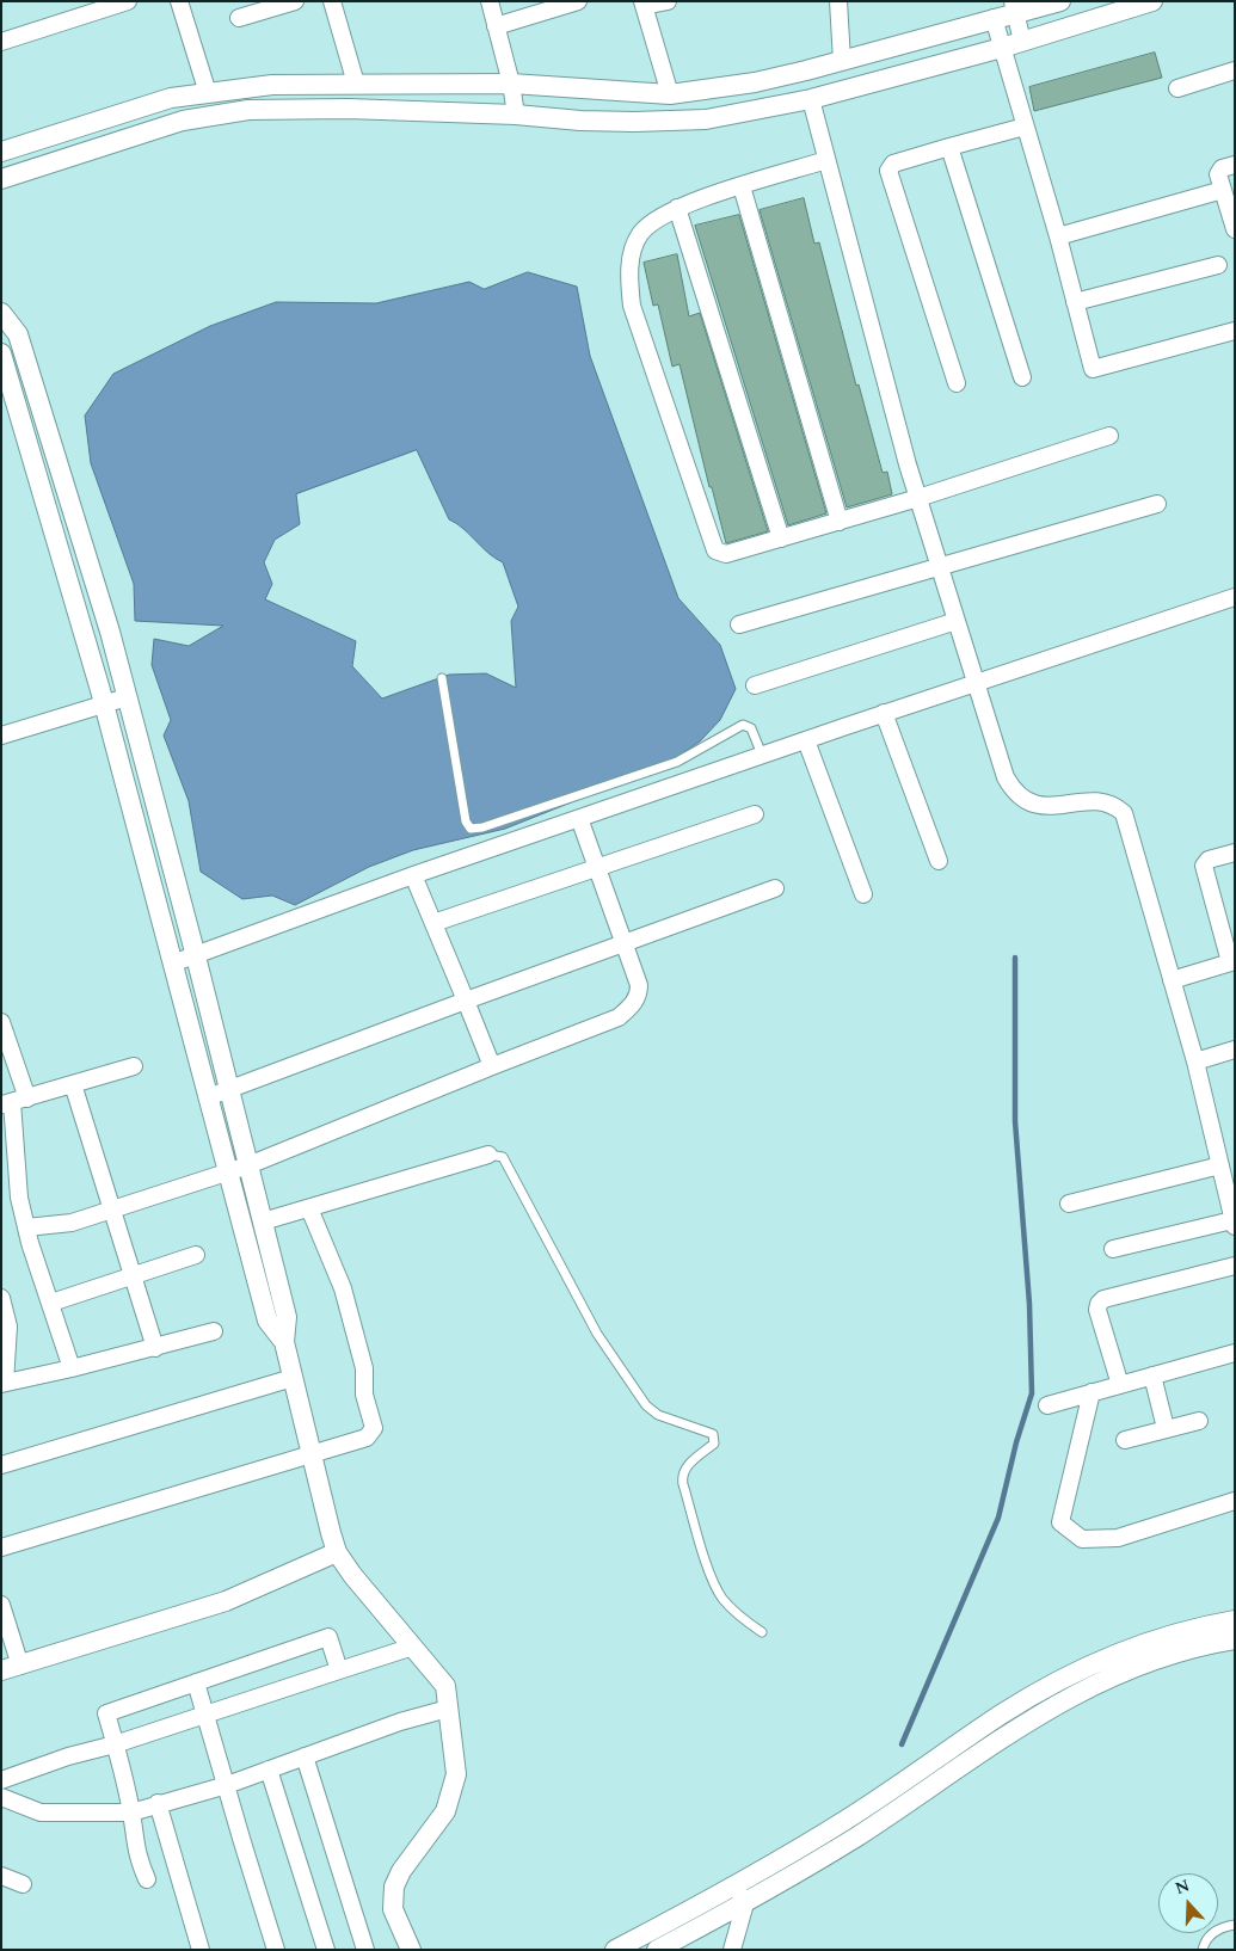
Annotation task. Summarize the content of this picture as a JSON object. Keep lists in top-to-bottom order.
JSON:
{
  "north": "top"
}
